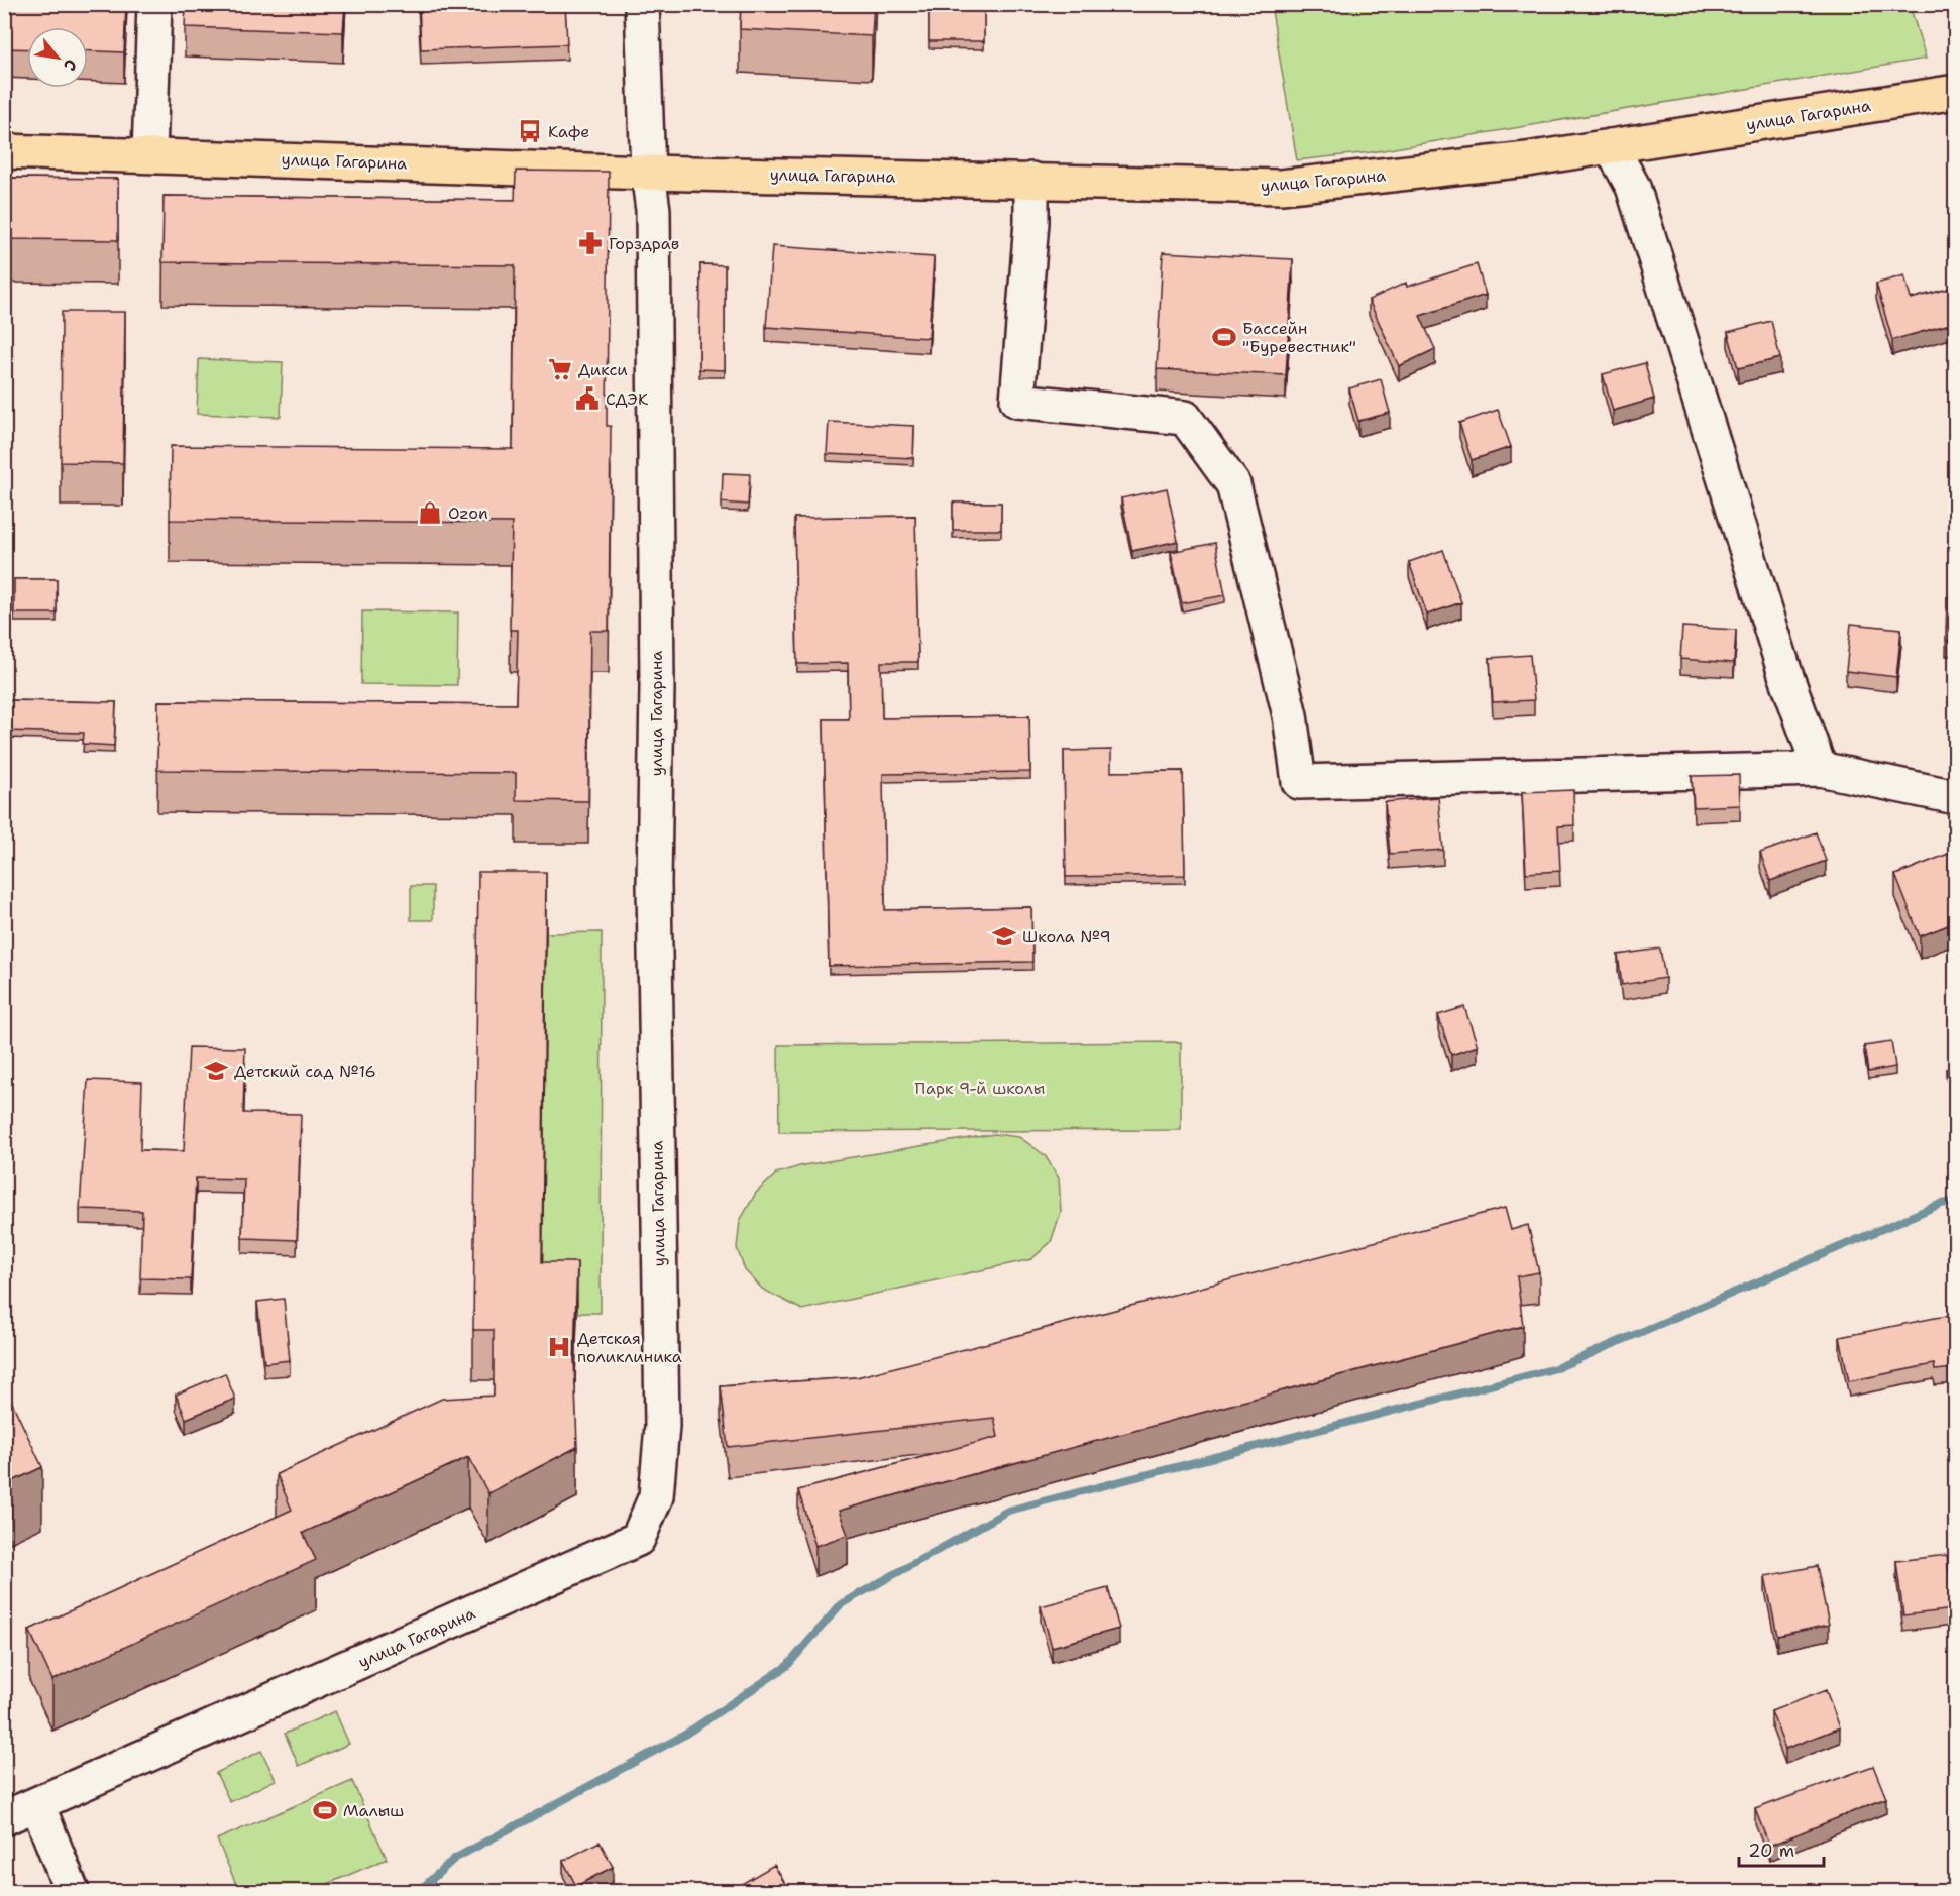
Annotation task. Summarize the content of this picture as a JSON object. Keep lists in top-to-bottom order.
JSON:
{
  "streets": {
    "main road": ["улица Гагарина"]
  },
  "parks": ["Парк 9-й школы"],
  "places": {
    "bus stop": ["Кафе"],
    "pharmacy": ["Горздрав"],
    "sports": ["Бассейн \"Буревестник\"", "Малыш"],
    "supermarket": ["Дикси"],
    "public building": ["СДЭК"],
    "shop": ["Ozon"],
    "school or university": ["Школа №9", "Детский сад №16"],
    "hospital": ["Детская поликлиника"]
  },
  "scale_bar": "20 m",
  "north": "bottom right"
}
